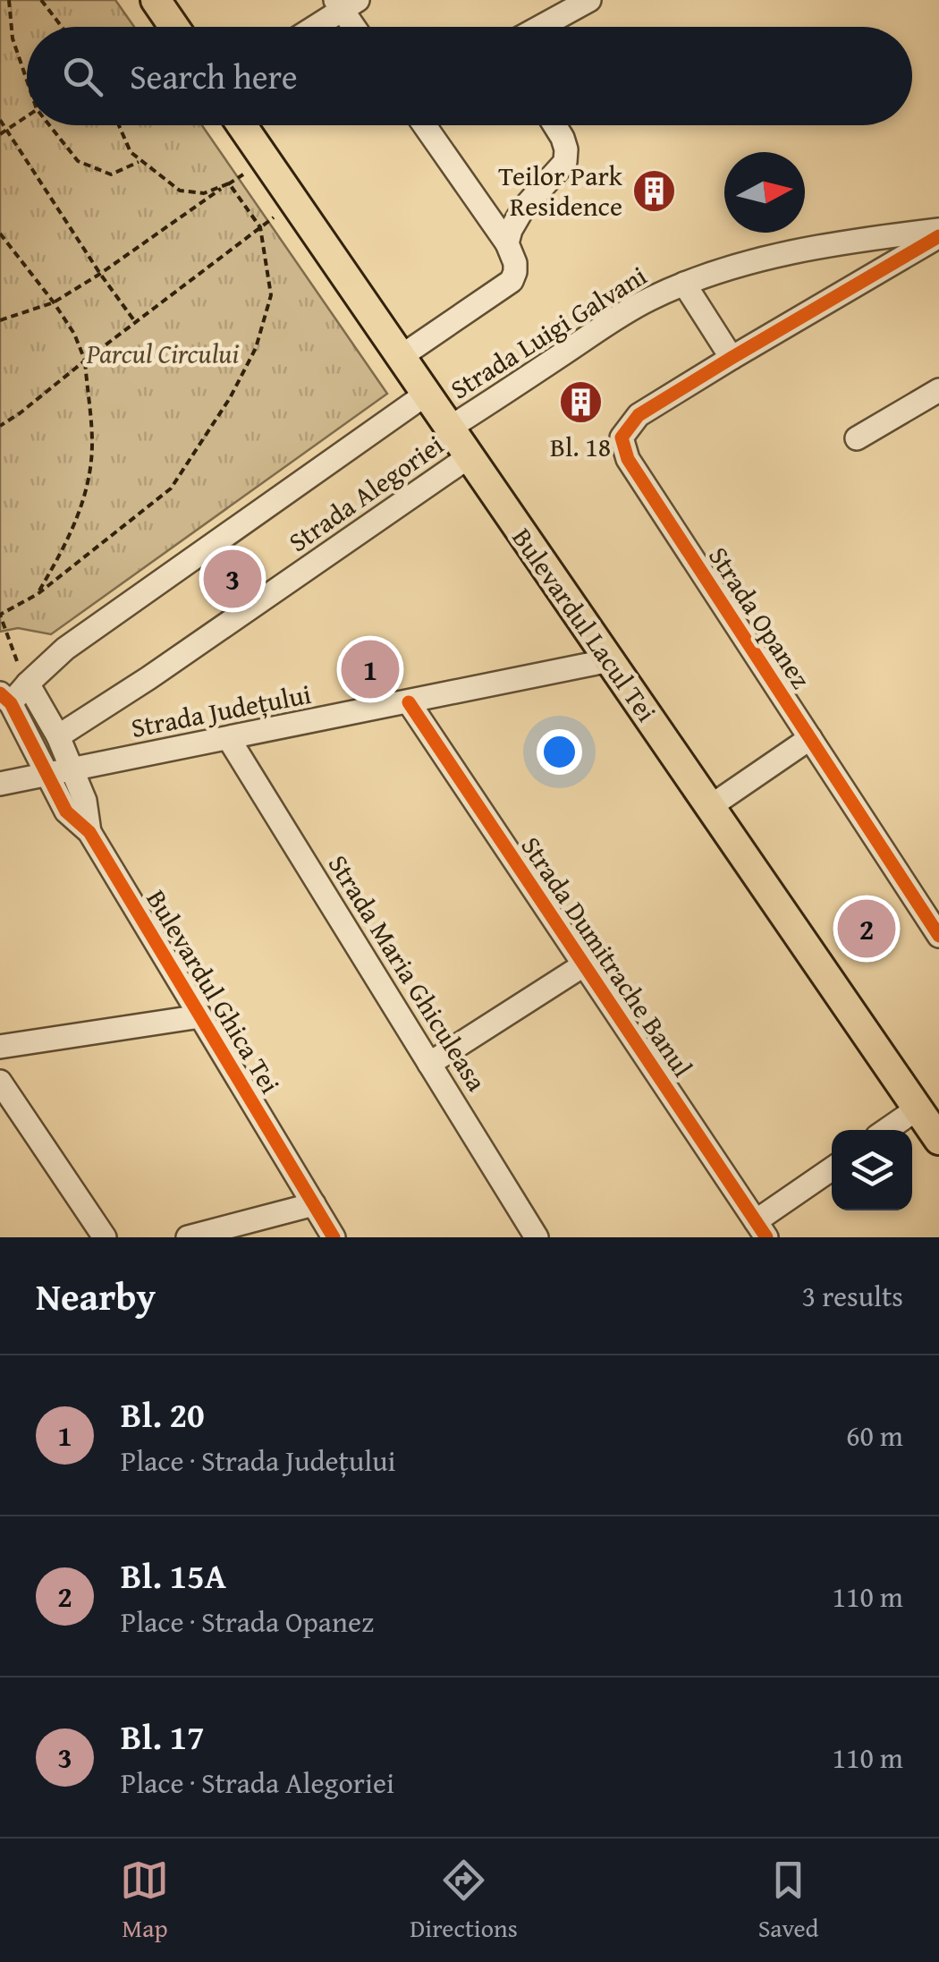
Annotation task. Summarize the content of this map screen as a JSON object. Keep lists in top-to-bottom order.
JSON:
{
  "streets": {
    "main road": ["Bulevardul Lacul Tei"],
    "street": [
      "Strada Luigi Galvani",
      "Strada Alegoriei",
      "Strada Opanez",
      "Strada Județului",
      "Strada Dumitrache Banul",
      "Strada Maria Ghiculeasa",
      "Bulevardul Ghica Tei"
    ]
  },
  "crossings": [
    ["Strada Luigi Galvani", "Strada Opanez"],
    ["Strada Luigi Galvani", "Bulevardul Lacul Tei"],
    ["Strada Alegoriei", "Bulevardul Lacul Tei"],
    ["Bulevardul Lacul Tei", "Strada Județului"],
    ["Strada Județului", "Strada Dumitrache Banul"],
    ["Strada Județului", "Strada Maria Ghiculeasa"],
    ["Strada Județului", "Bulevardul Ghica Tei"]
  ],
  "parks": ["Parcul Circului"],
  "places": {
    "building": ["Teilor Park Residence", "Bl. 18"]
  },
  "north": "right",
  "page": {
    "search": "Search here",
    "pins": ["3", "1", "2"],
    "heading": ["Nearby", "3 results"],
    "list": [
      {
        "mark": "1",
        "name": "Bl. 20",
        "note": "Place · Strada Județului",
        "value": "60 m"
      },
      {
        "mark": "2",
        "name": "Bl. 15A",
        "note": "Place · Strada Opanez",
        "value": "110 m"
      },
      {
        "mark": "3",
        "name": "Bl. 17",
        "note": "Place · Strada Alegoriei",
        "value": "110 m"
      }
    ],
    "nav": ["Map", "Directions", "Saved"]
  }
}
